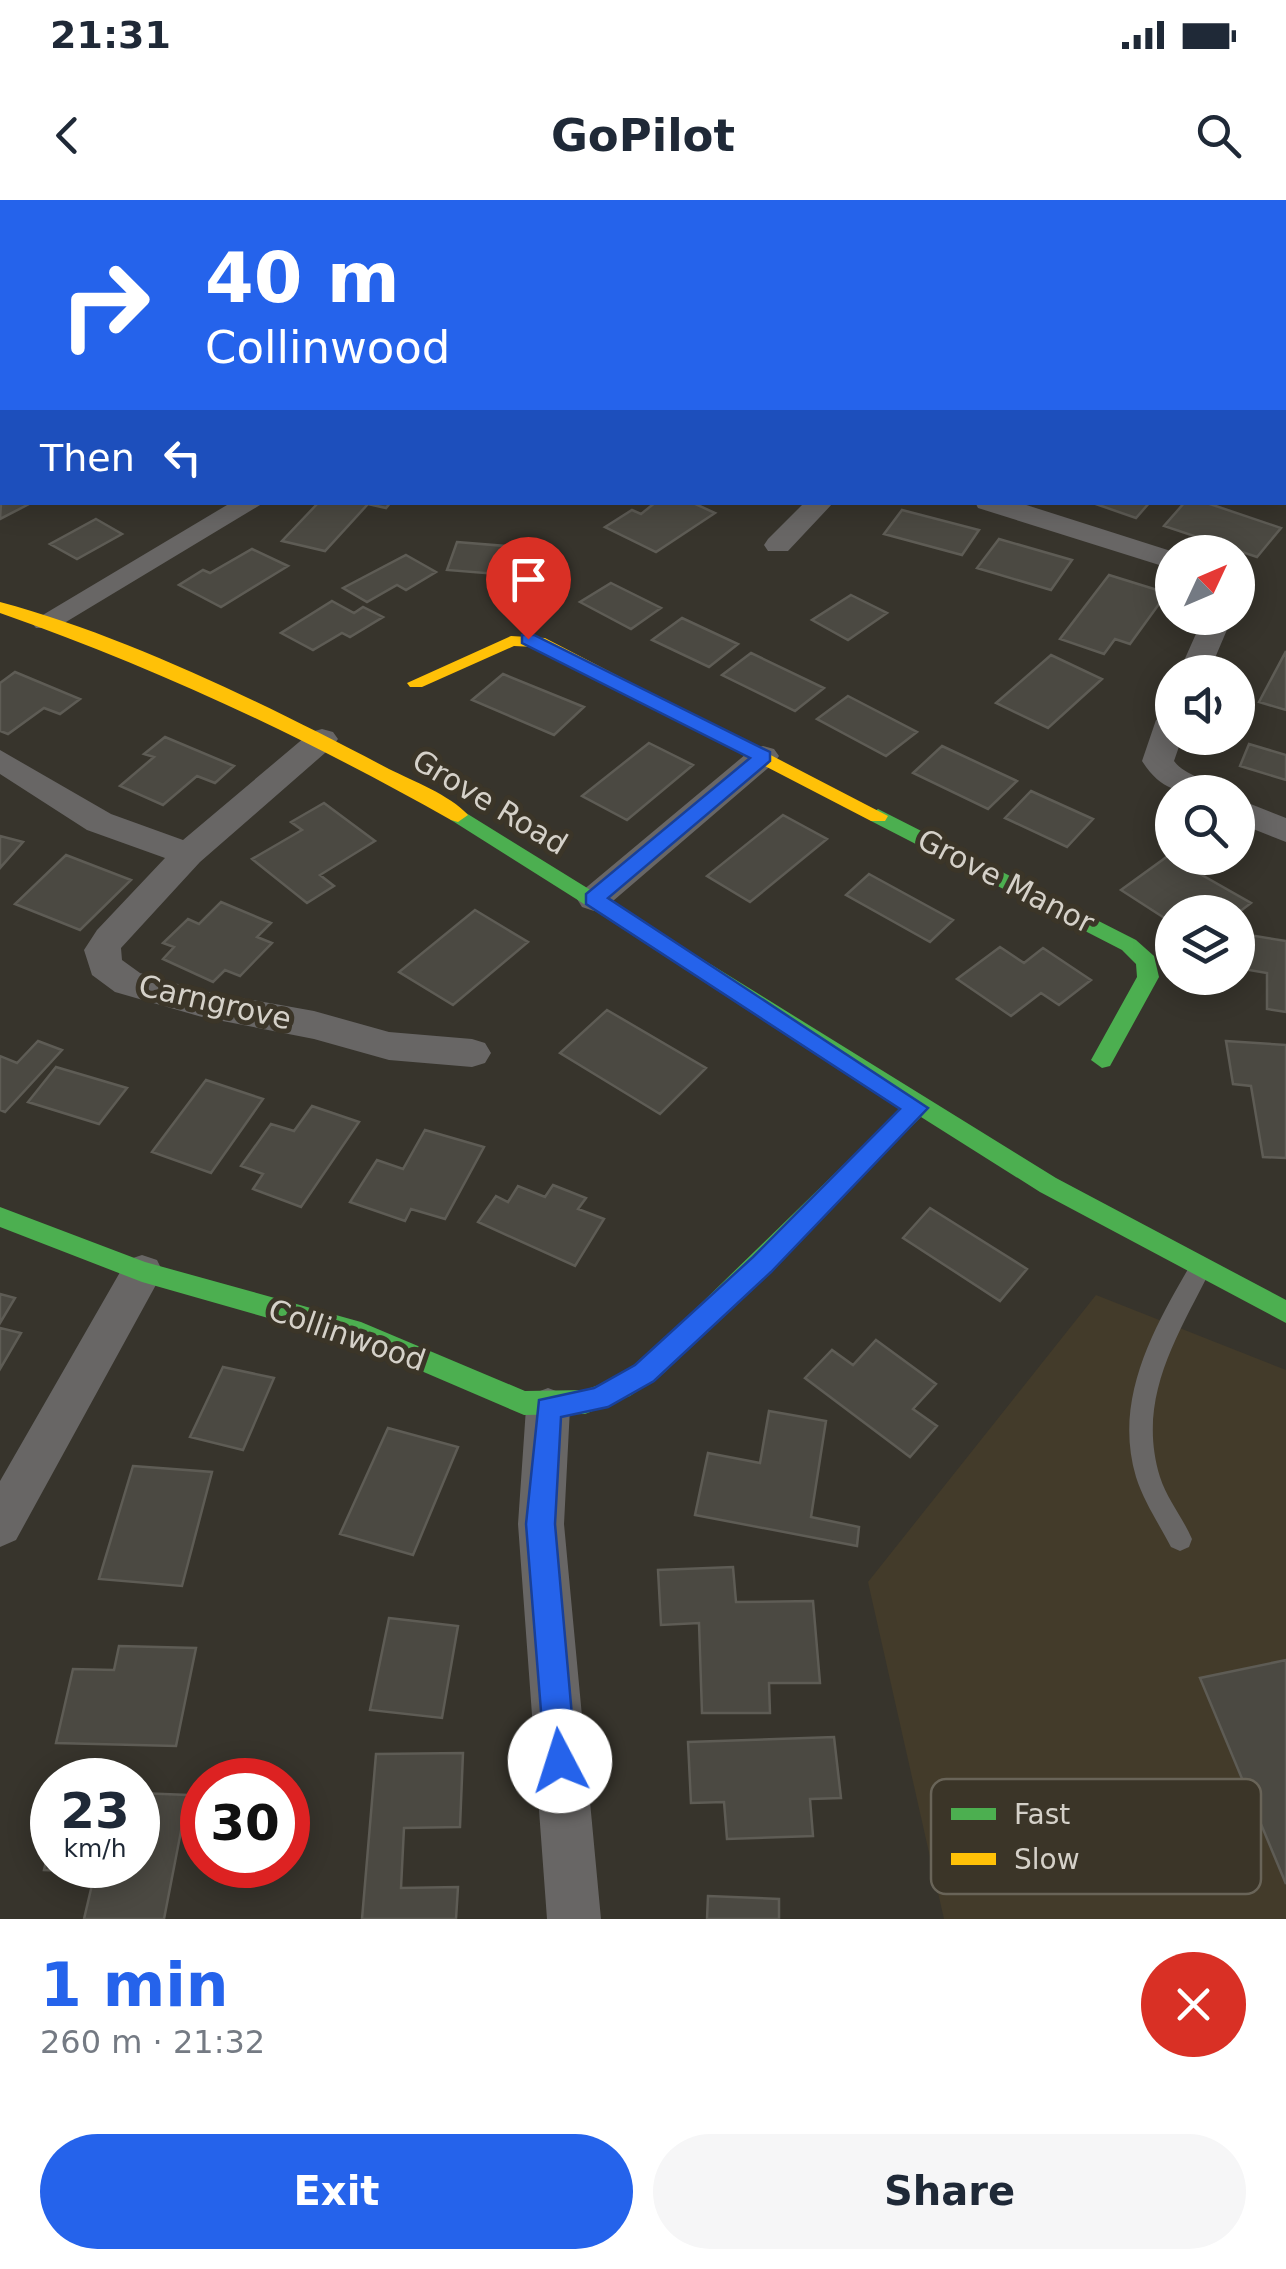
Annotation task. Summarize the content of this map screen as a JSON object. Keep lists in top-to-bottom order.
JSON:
{
  "streets": {
    "street": [
      "Grove Road",
      "Grove Manor",
      "Carngrove",
      "Collinwood"
    ]
  },
  "crossings": [
    ["Grove Road", "Carngrove"],
    ["Grove Road", "Collinwood"]
  ],
  "legend": ["Fast", "Slow"],
  "north": "top right",
  "page": {
    "status": "21:31",
    "header": "GoPilot",
    "turn": ["40 m", "Collinwood"],
    "then": "Then",
    "speed": "23 km/h",
    "limit": "30",
    "heading": ["1 min", "260 m · 21:32"],
    "buttons": ["Exit", "Share"]
  }
}
